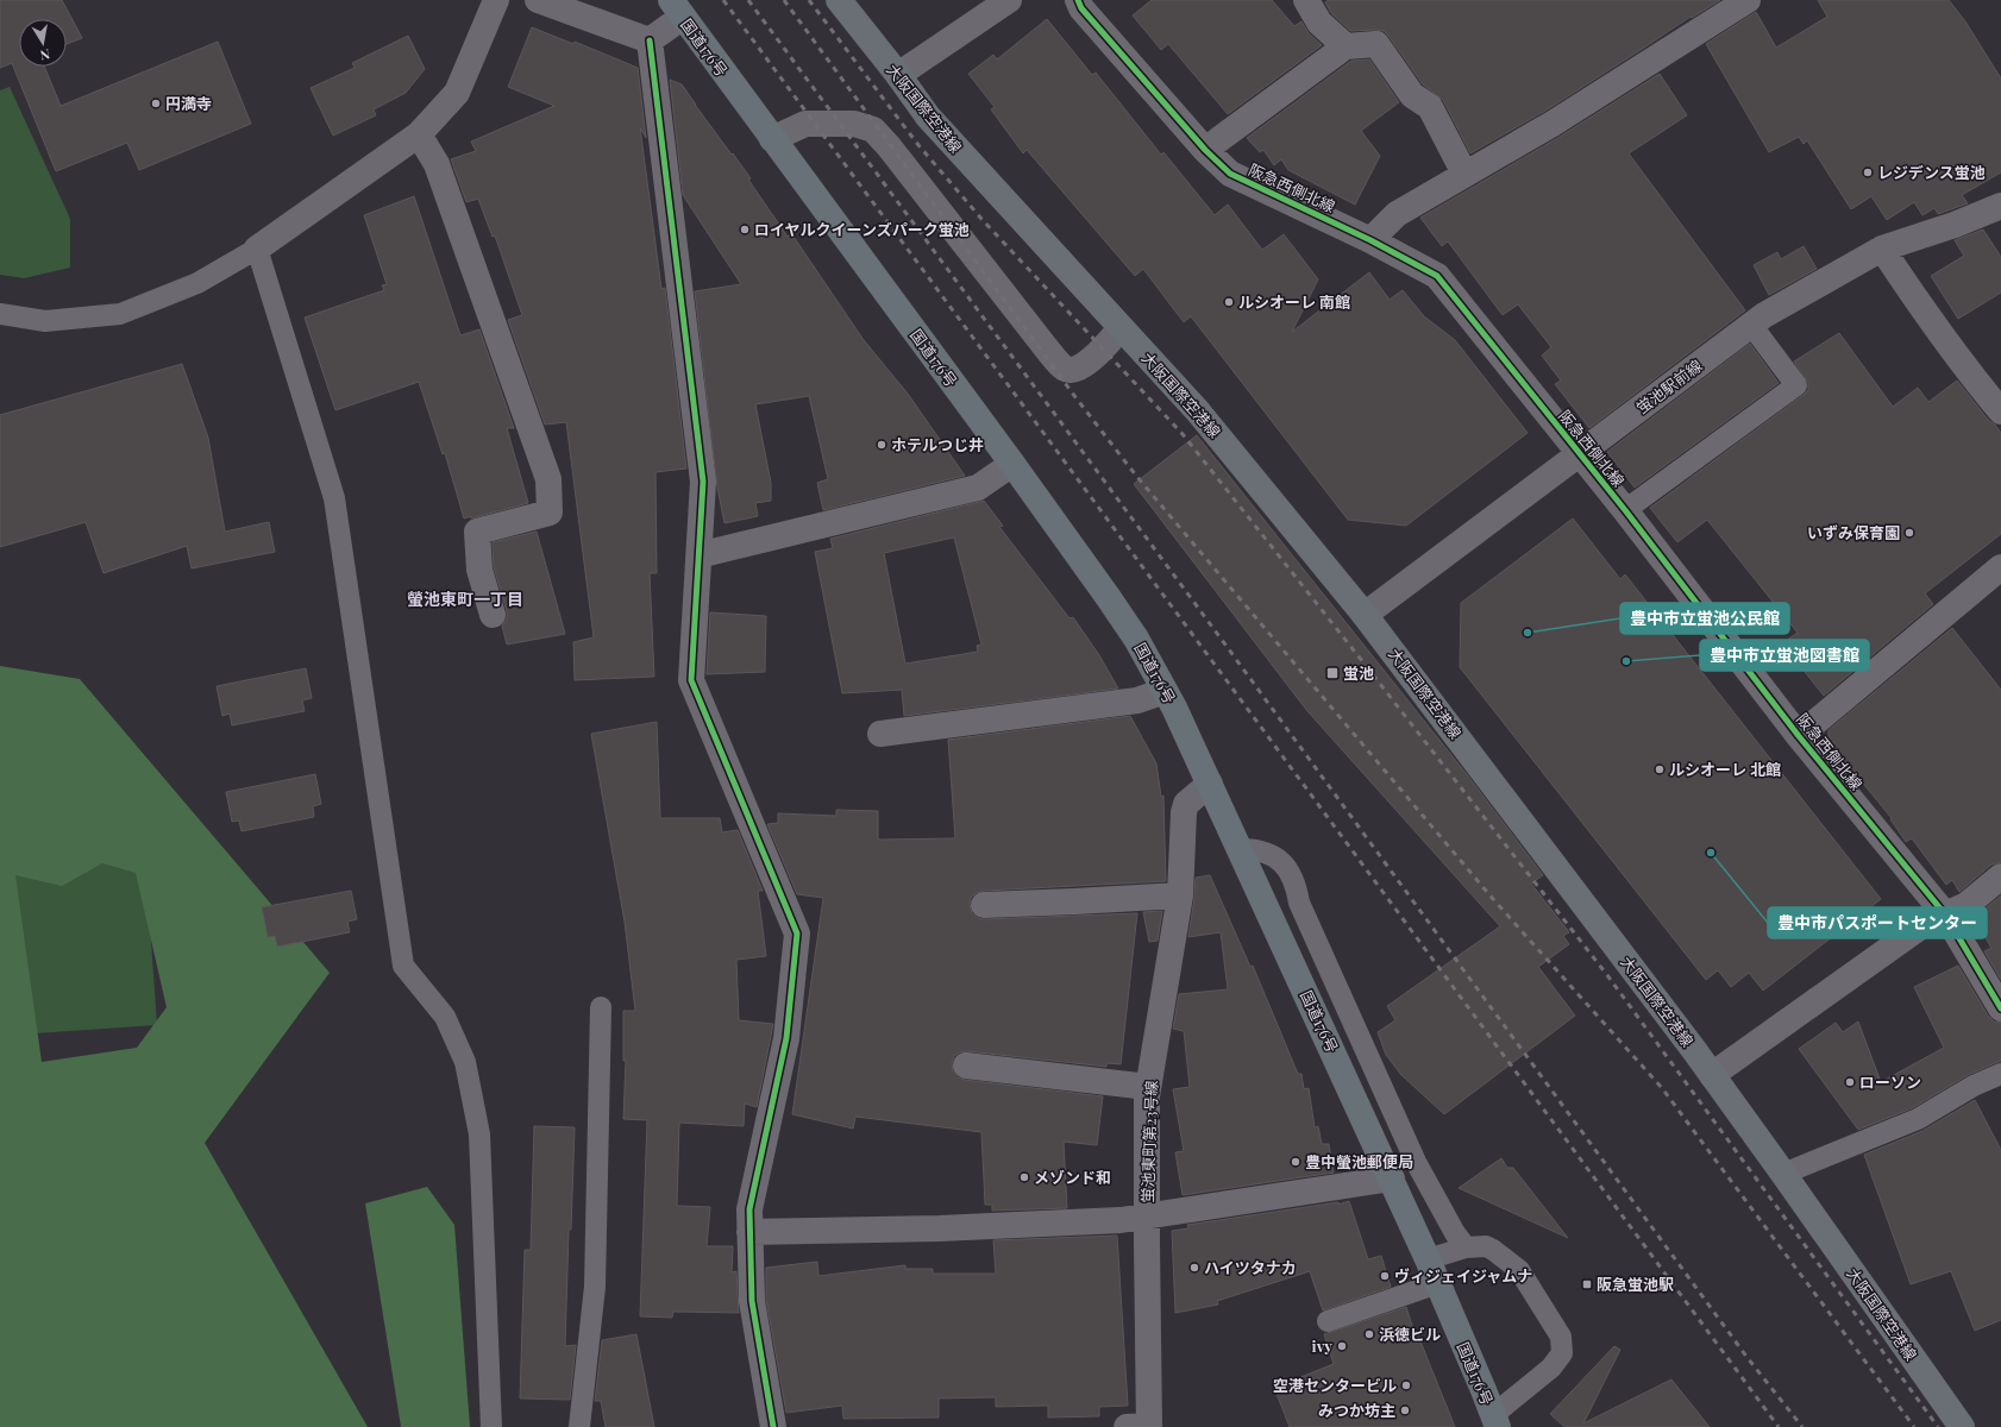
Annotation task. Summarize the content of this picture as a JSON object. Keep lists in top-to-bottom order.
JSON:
{
  "streets": {
    "highway": ["国道176号"],
    "main road": ["大阪国際空港線"],
    "street": ["阪急西側北線", "蛍池駅前線", "蛍池東町第23号線"]
  },
  "crossings": [
    ["国道176号", "蛍池東町第23号線"],
    ["大阪国際空港線", "蛍池駅前線"],
    ["阪急西側北線", "蛍池駅前線"]
  ],
  "districts": ["螢池東町一丁目"],
  "places": {
    "other": [
      "円満寺",
      "レジデンス蛍池",
      "ロイヤルクイーンズパーク蛍池",
      "ルシオーレ 南館",
      "ホテルつじ井",
      "いずみ保育園",
      "豊中市立蛍池公民館",
      "豊中市立蛍池図書館",
      "ルシオーレ 北館",
      "豊中市パスポートセンター",
      "ローソン",
      "豊中螢池郵便局",
      "メゾンド和",
      "ハイツタナカ",
      "ヴィジェイジャムナ",
      "浜徳ビル",
      "ivy",
      "空港センタービル",
      "みつか坊主"
    ],
    "transit": ["蛍池", "阪急蛍池駅"]
  },
  "north": "bottom"
}
